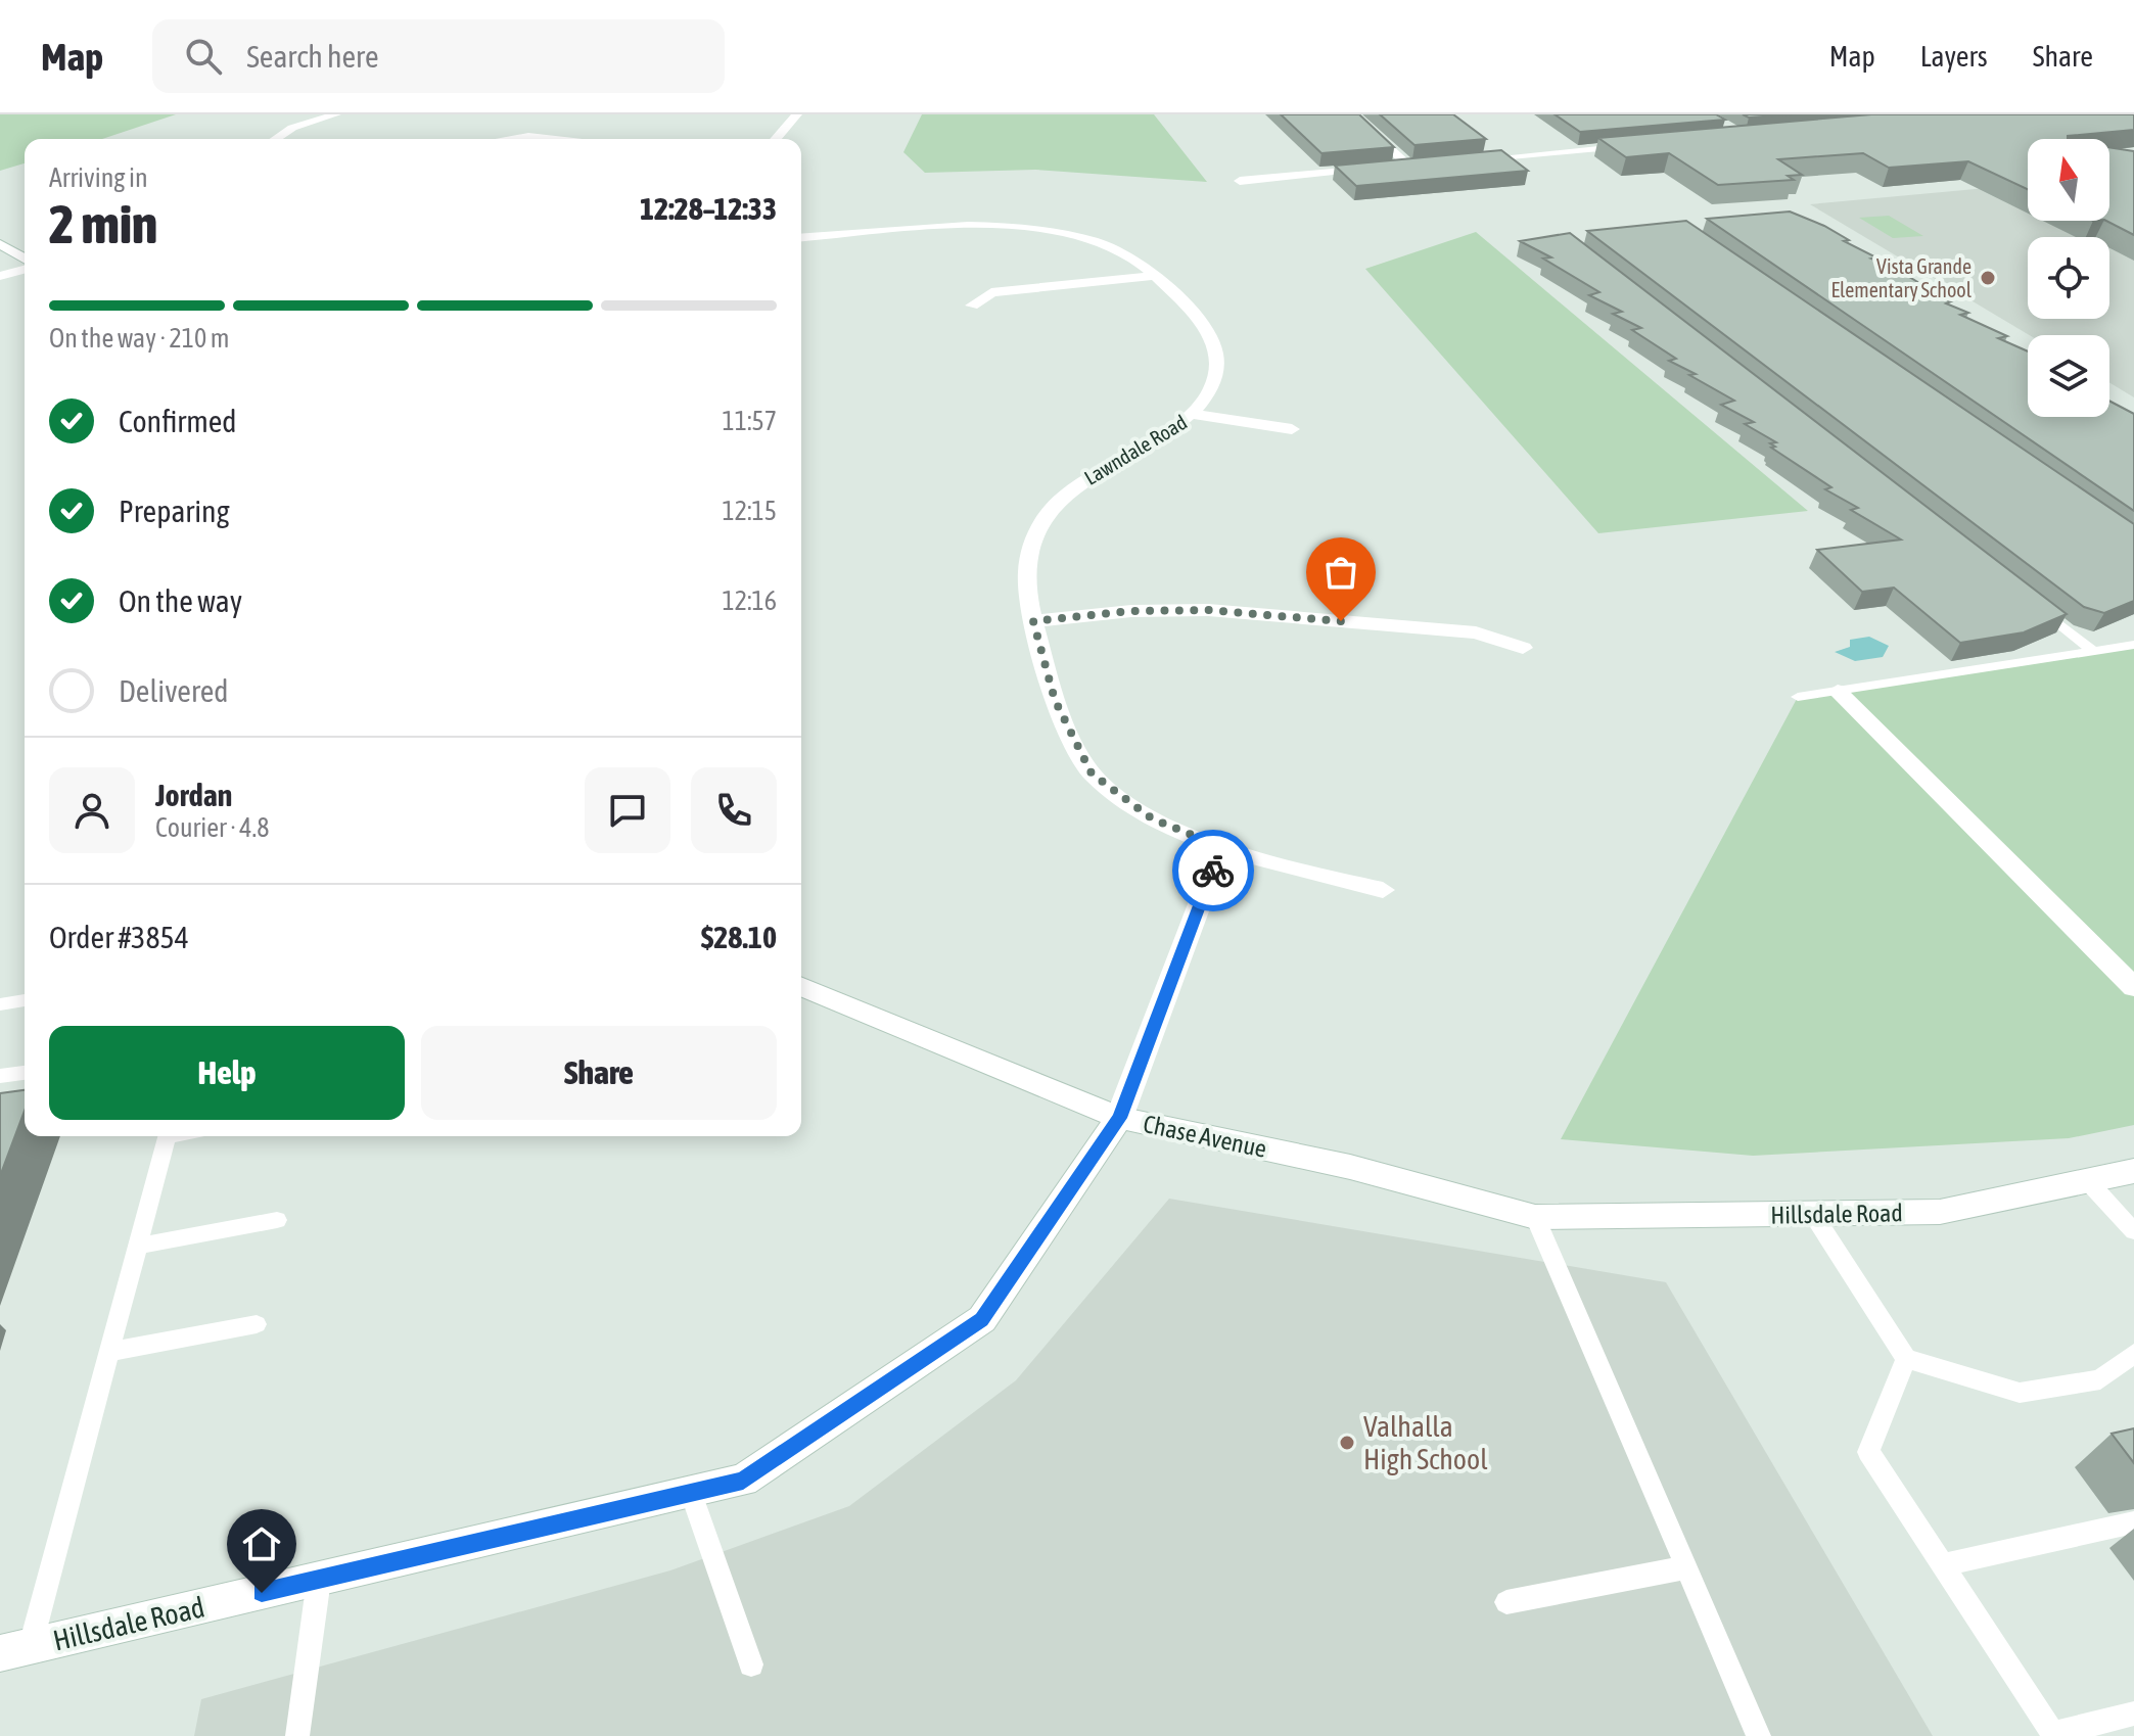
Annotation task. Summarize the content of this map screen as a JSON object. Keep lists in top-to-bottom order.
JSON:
{
  "streets": {
    "street": ["Lawndale Road", "Chase Avenue", "Hillsdale Road"]
  },
  "crossings": [
    ["Lawndale Road", "Hillsdale Road"],
    ["Chase Avenue", "Hillsdale Road"]
  ],
  "places": ["Vista Grande Elementary School", "Valhalla High School"],
  "north": "top",
  "page": {
    "header": "Map",
    "search": "Search here",
    "nav": ["Map", "Layers", "Share"],
    "heading": ["2 min", "Arriving in", "12:28–12:33"],
    "panel": [
      "Jordan",
      "Courier · 4.8",
      "Order #3854",
      "$28.10"
    ],
    "bar": "On the way · 210 m",
    "list": [
      ["Confirmed", "11:57"],
      ["Preparing", "12:15"],
      ["On the way", "12:16"],
      "Delivered"
    ],
    "buttons": ["Help", "Share"]
  }
}
